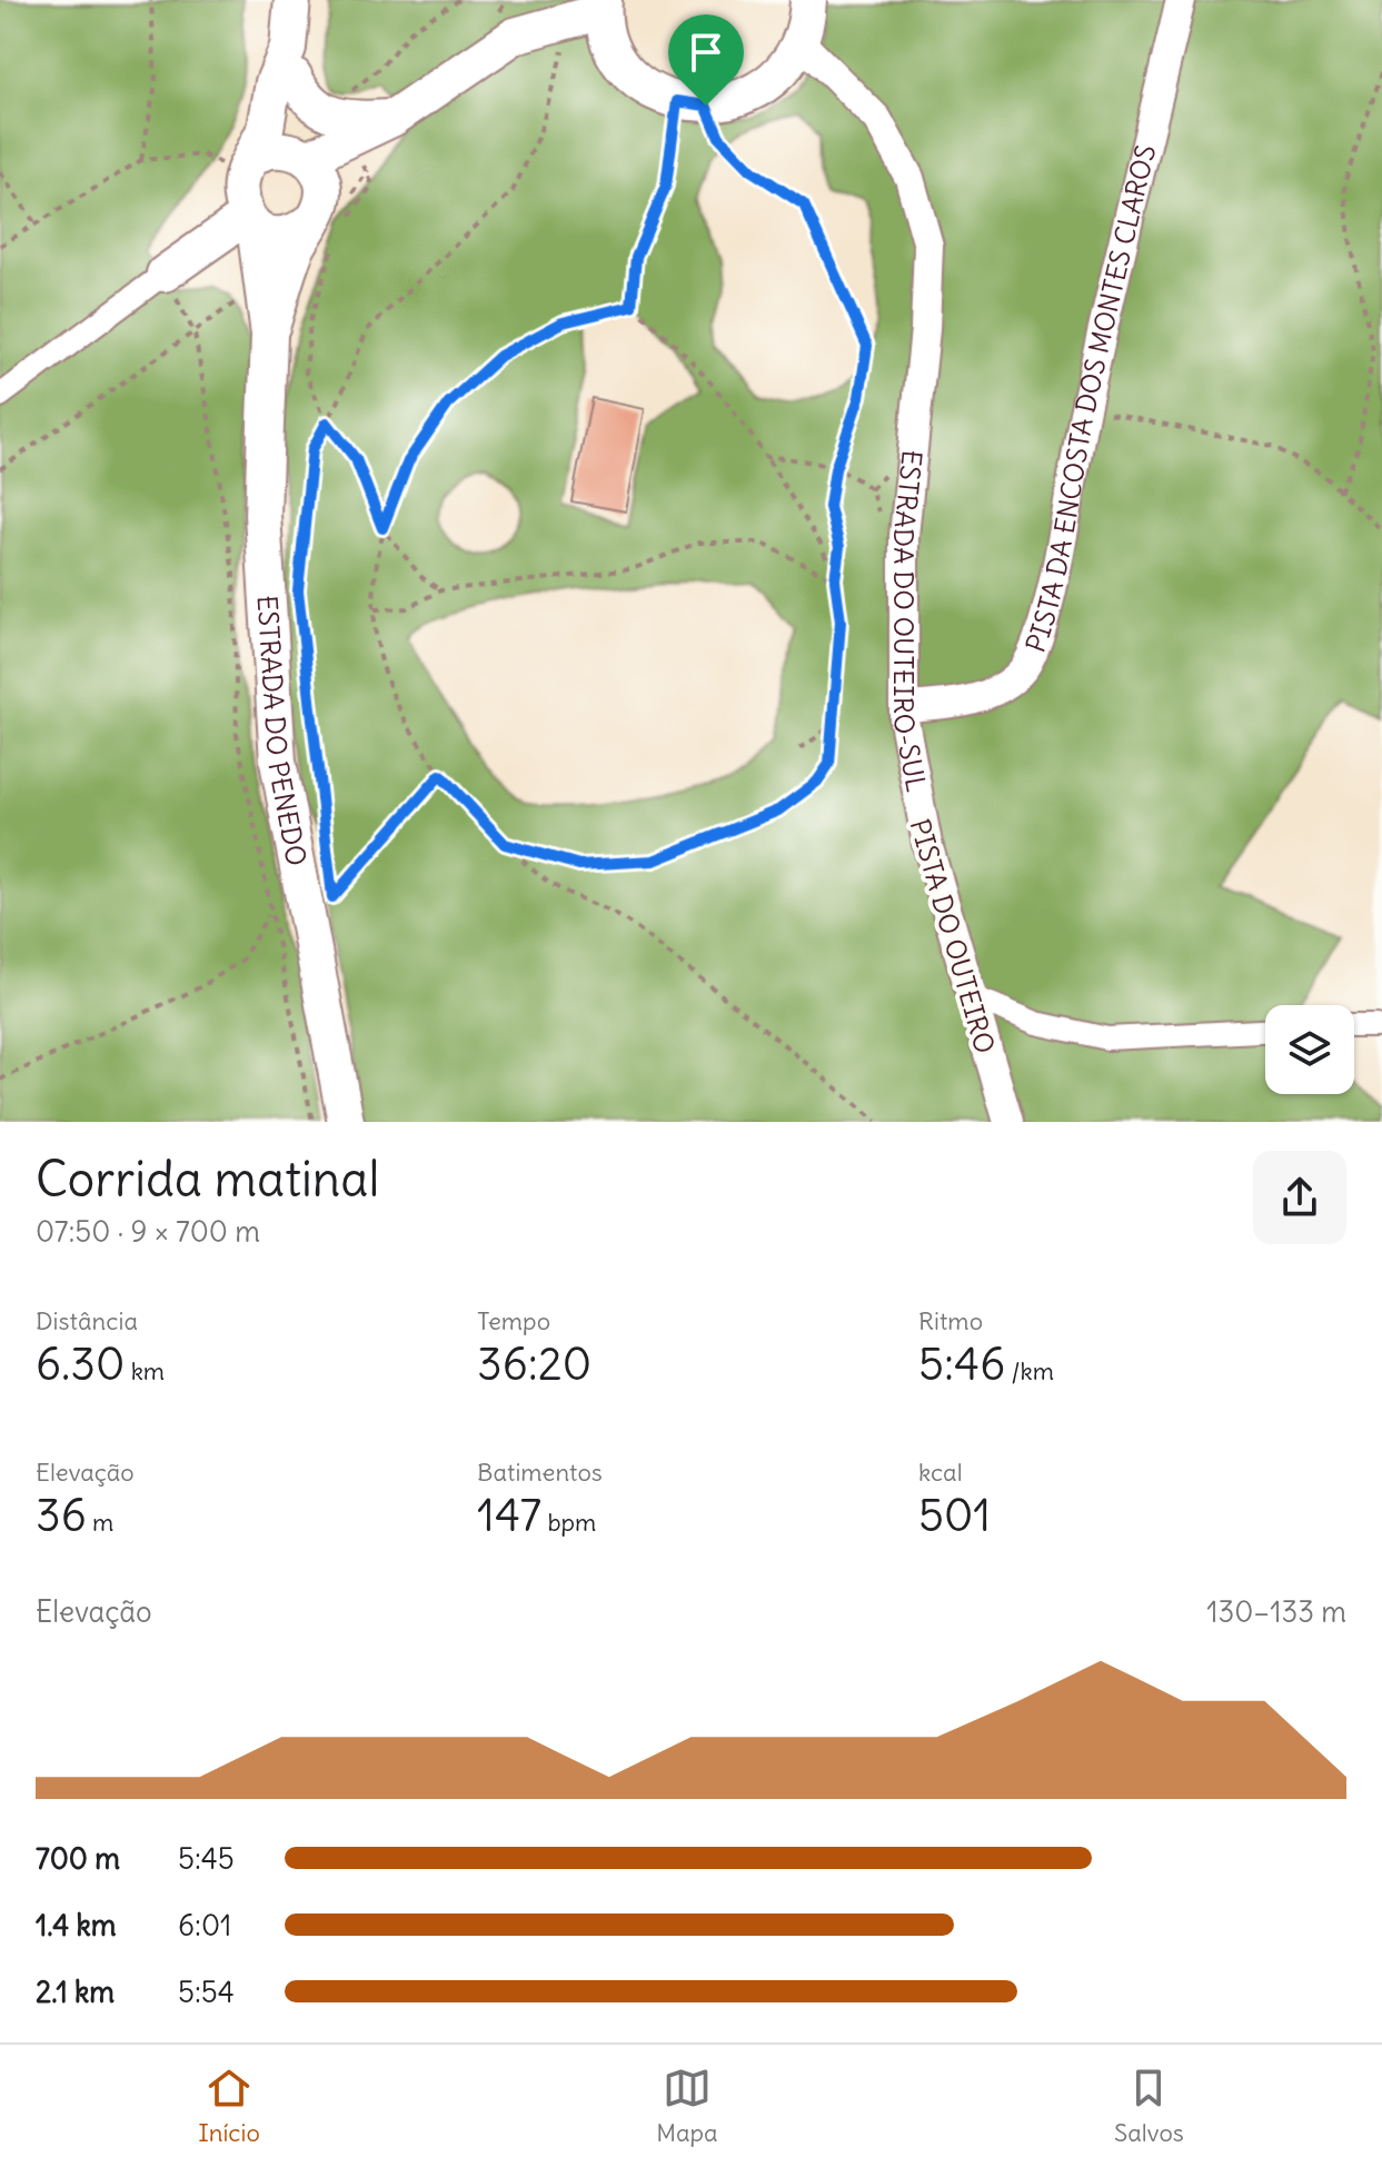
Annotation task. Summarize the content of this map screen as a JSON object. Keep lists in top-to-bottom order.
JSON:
{
  "streets": {
    "street": ["PISTA DA ENCOSTA DOS MONTES CLAROS", "ESTRADA DO OUTEIRO-SUL", "ESTRADA DO PENEDO"]
  },
  "crossings": [
    ["PISTA DA ENCOSTA DOS MONTES CLAROS", "ESTRADA DO OUTEIRO-SUL"]
  ],
  "page": {
    "heading": ["Corrida matinal", "07:50 · 9 × 700 m"],
    "stats": [
      ["Distância", "6.30 km"],
      ["Tempo", "36:20"],
      ["Ritmo", "5:46 /km"],
      ["Elevação", "36 m"],
      ["Batimentos", "147 bpm"],
      ["kcal", "501"]
    ],
    "chart": ["Elevação", "130–133 m"],
    "list": [
      {
        "name": "700 m",
        "note": "5:45"
      },
      {
        "name": "1.4 km",
        "note": "6:01"
      },
      {
        "name": "2.1 km",
        "note": "5:54"
      }
    ],
    "tabs": ["Início", "Mapa", "Salvos"]
  }
}
